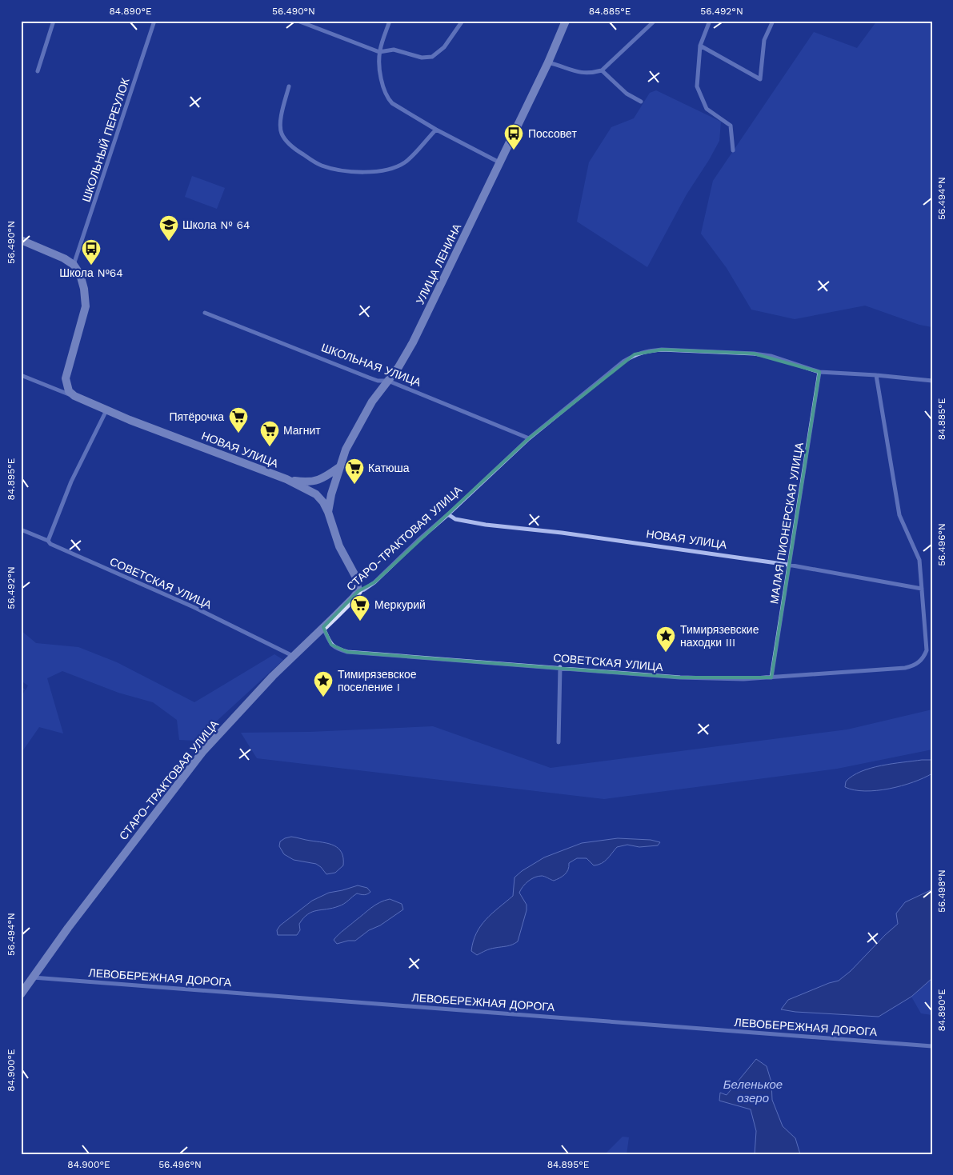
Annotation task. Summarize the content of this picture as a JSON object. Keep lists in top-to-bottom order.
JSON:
{
  "streets": {
    "street": [
      "ШКОЛЬНЫЙ ПЕРЕУЛОК",
      "УЛИЦА ЛЕНИНА",
      "ШКОЛЬНАЯ УЛИЦА",
      "НОВАЯ УЛИЦА",
      "МАЛАЯ ПИОНЕРСКАЯ УЛИЦА",
      "СТАРО-ТРАКТОВАЯ УЛИЦА",
      "СОВЕТСКАЯ УЛИЦА",
      "ЛЕВОБЕРЕЖНАЯ ДОРОГА"
    ]
  },
  "crossings": [
    ["УЛИЦА ЛЕНИНА", "ШКОЛЬНАЯ УЛИЦА"],
    ["УЛИЦА ЛЕНИНА", "НОВАЯ УЛИЦА"],
    ["ШКОЛЬНАЯ УЛИЦА", "СТАРО-ТРАКТОВАЯ УЛИЦА"],
    ["НОВАЯ УЛИЦА", "МАЛАЯ ПИОНЕРСКАЯ УЛИЦА"],
    ["НОВАЯ УЛИЦА", "СТАРО-ТРАКТОВАЯ УЛИЦА"],
    ["НОВАЯ УЛИЦА", "СОВЕТСКАЯ УЛИЦА"],
    ["МАЛАЯ ПИОНЕРСКАЯ УЛИЦА", "СТАРО-ТРАКТОВАЯ УЛИЦА"],
    ["МАЛАЯ ПИОНЕРСКАЯ УЛИЦА", "СОВЕТСКАЯ УЛИЦА"],
    ["СТАРО-ТРАКТОВАЯ УЛИЦА", "СОВЕТСКАЯ УЛИЦА"],
    ["СТАРО-ТРАКТОВАЯ УЛИЦА", "ЛЕВОБЕРЕЖНАЯ ДОРОГА"]
  ],
  "water": ["Беленькое озеро"],
  "places": {
    "bus stop": ["Поссовет", "Школа №64"],
    "school or university": ["Школа № 64"],
    "supermarket": [
      "Пятёрочка",
      "Магнит",
      "Катюша",
      "Меркурий"
    ],
    "place": ["Тимирязевские находки III", "Тимирязевское поселение I"]
  },
  "coordinates": [
    "84.890°E",
    "56.490°N",
    "84.885°E",
    "56.492°N",
    "56.494°N",
    "84.895°E",
    "56.496°N",
    "56.498°N",
    "84.900°E"
  ]
}
